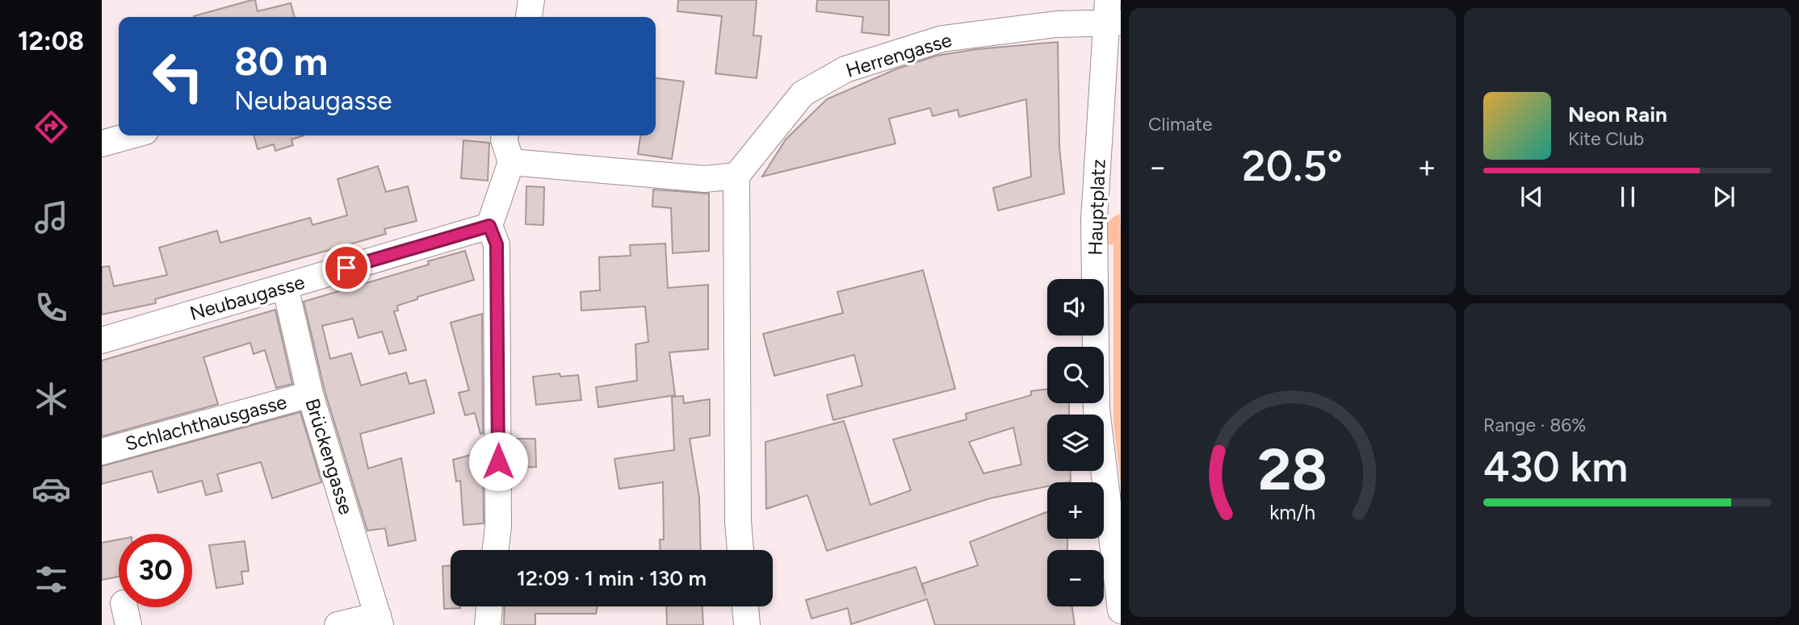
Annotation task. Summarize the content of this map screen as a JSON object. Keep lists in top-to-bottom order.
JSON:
{
  "streets": {
    "street": [
      "Herrengasse",
      "Hauptplatz",
      "Neubaugasse",
      "Schlachthausgasse",
      "Brückengasse"
    ]
  },
  "crossings": [
    ["Herrengasse", "Hauptplatz"],
    ["Neubaugasse", "Brückengasse"],
    ["Schlachthausgasse", "Brückengasse"]
  ],
  "page": {
    "tabs": "12:08",
    "tile": [
      "Climate",
      ["Range · 86%", "430 km"]
    ],
    "turn": ["80 m", "Neubaugasse"],
    "song": ["Neon Rain", "Kite Club"],
    "heat": ["−", "20.5°", "+"],
    "map_buttons": ["+", "−"],
    "limit": "30",
    "trip": "12:09 · 1 min · 130 m",
    "gauge": ["28", "km/h"]
  }
}
